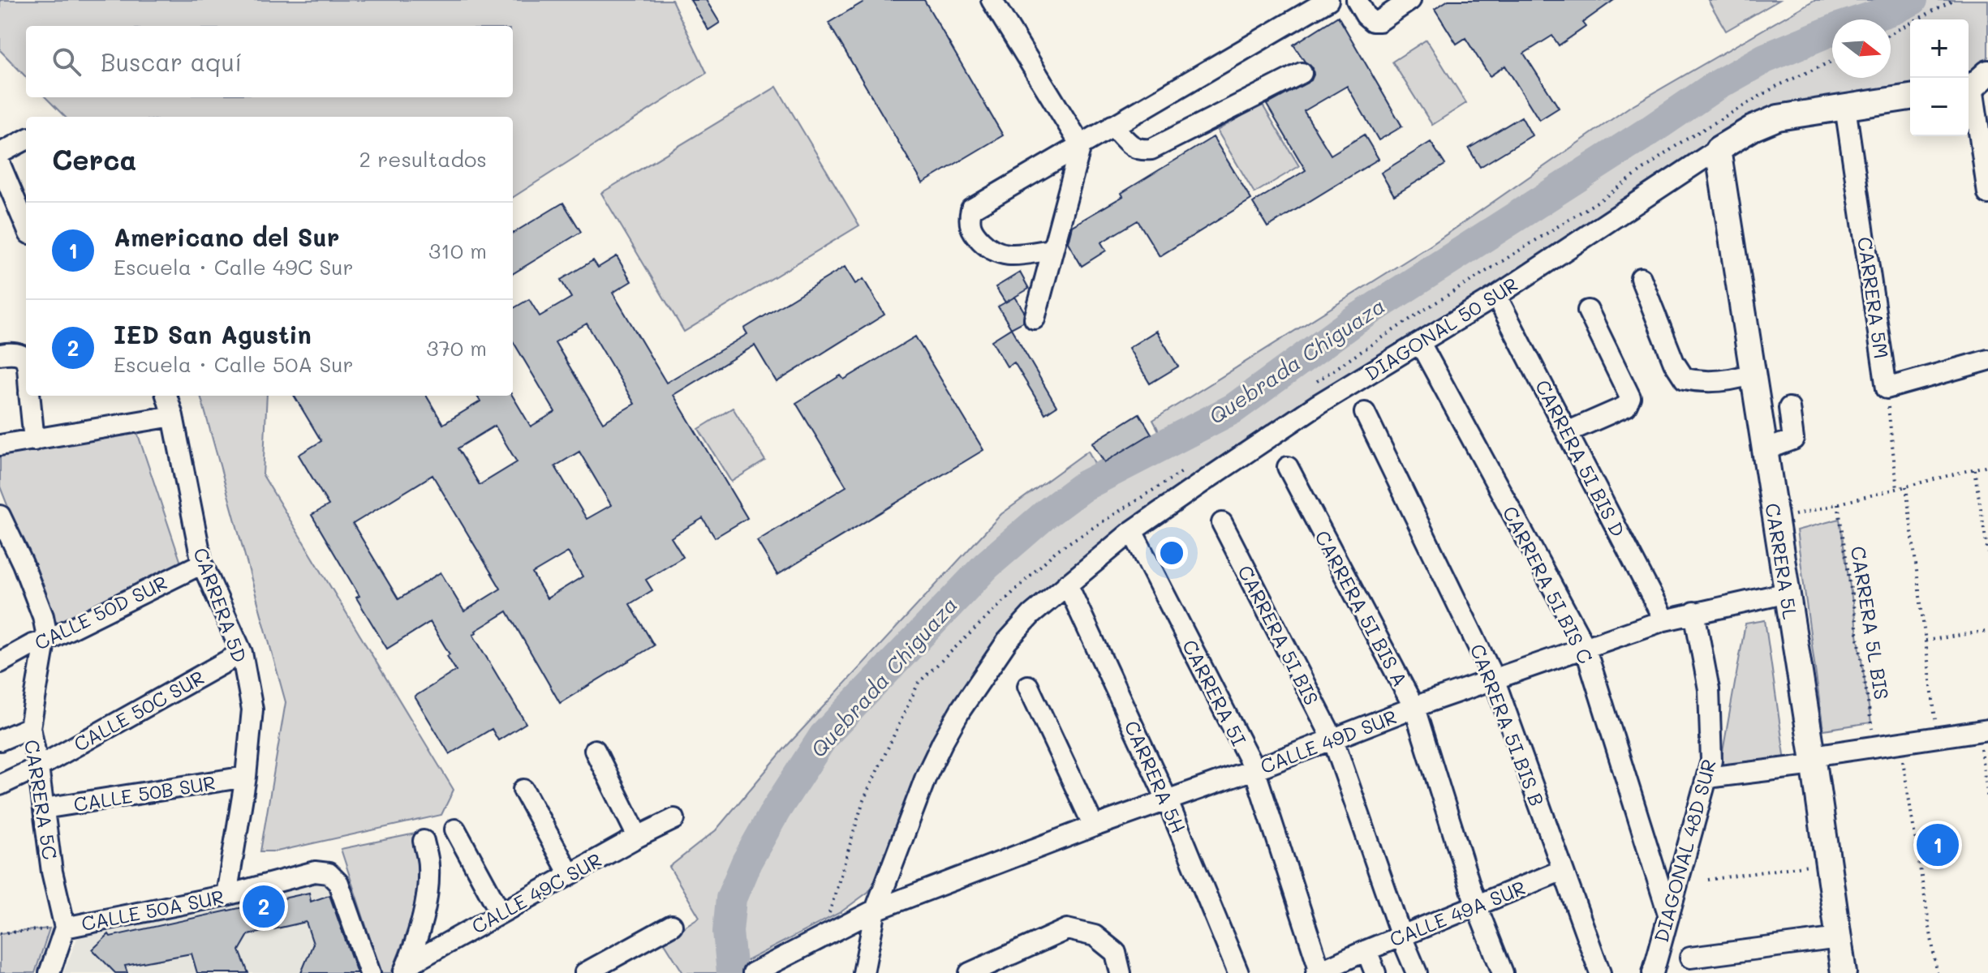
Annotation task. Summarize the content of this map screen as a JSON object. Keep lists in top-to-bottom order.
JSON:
{
  "streets": {
    "main road": ["DIAGONAL 50 SUR", "CARRERA 5L"],
    "street": [
      "CARRERA 5M",
      "CARRERA 5I BIS D",
      "CARRERA 5I BIS C",
      "CARRERA 5D",
      "CARRERA 5I BIS A",
      "CALLE 50D SUR",
      "CARRERA 5I BIS",
      "CARRERA 5I",
      "CALLE 50C SUR",
      "CARRERA 5I BIS B",
      "CALLE 49D SUR",
      "CARRERA 5H",
      "CALLE 50B SUR",
      "CARRERA 5C",
      "DIAGONAL 48D SUR",
      "CALLE 49C SUR",
      "CALLE 50A SUR",
      "CALLE 49A SUR"
    ],
    "path": ["CARRERA 5L BIS"]
  },
  "crossings": [
    ["CARRERA 5M", "DIAGONAL 50 SUR"],
    ["DIAGONAL 50 SUR", "CARRERA 5I BIS D"],
    ["DIAGONAL 50 SUR", "CARRERA 5L"],
    ["DIAGONAL 50 SUR", "CARRERA 5I BIS C"],
    ["DIAGONAL 50 SUR", "CARRERA 5I"],
    ["DIAGONAL 50 SUR", "CALLE 49D SUR"],
    ["DIAGONAL 50 SUR", "CARRERA 5H"],
    ["CARRERA 5I BIS D", "CALLE 49D SUR"],
    ["CARRERA 5L", "CALLE 49D SUR"],
    ["CARRERA 5I BIS C", "CALLE 49D SUR"],
    ["CARRERA 5I BIS C", "DIAGONAL 48D SUR"],
    ["CARRERA 5D", "CALLE 50D SUR"],
    ["CARRERA 5D", "CALLE 50C SUR"],
    ["CARRERA 5D", "CALLE 50B SUR"],
    ["CARRERA 5D", "CALLE 50A SUR"],
    ["CARRERA 5I BIS A", "CALLE 49D SUR"],
    ["CARRERA 5I BIS A", "CALLE 49A SUR"],
    ["CALLE 50D SUR", "CARRERA 5C"],
    ["CARRERA 5I BIS", "CALLE 49D SUR"],
    ["CARRERA 5I BIS", "CALLE 49A SUR"],
    ["CARRERA 5I", "CALLE 49D SUR"],
    ["CARRERA 5I", "CALLE 49A SUR"],
    ["CALLE 50C SUR", "CARRERA 5C"],
    ["CARRERA 5I BIS B", "CALLE 49D SUR"],
    ["CARRERA 5I BIS B", "CALLE 49A SUR"],
    ["CALLE 49D SUR", "CARRERA 5H"],
    ["CALLE 49D SUR", "DIAGONAL 48D SUR"],
    ["CALLE 50B SUR", "CARRERA 5C"],
    ["CARRERA 5C", "CALLE 50A SUR"]
  ],
  "water": ["Quebrada Chiguaza"],
  "north": "right",
  "page": {
    "map_buttons": ["+", "−"],
    "search": "Buscar aquí",
    "heading": ["Cerca", "2 resultados"],
    "list": [
      {
        "mark": "1",
        "name": "Americano del Sur",
        "note": "Escuela · Calle 49C Sur",
        "value": "310 m"
      },
      {
        "mark": "2",
        "name": "IED San Agustin",
        "note": "Escuela · Calle 50A Sur",
        "value": "370 m"
      }
    ],
    "pins": ["1", "2"]
  }
}
